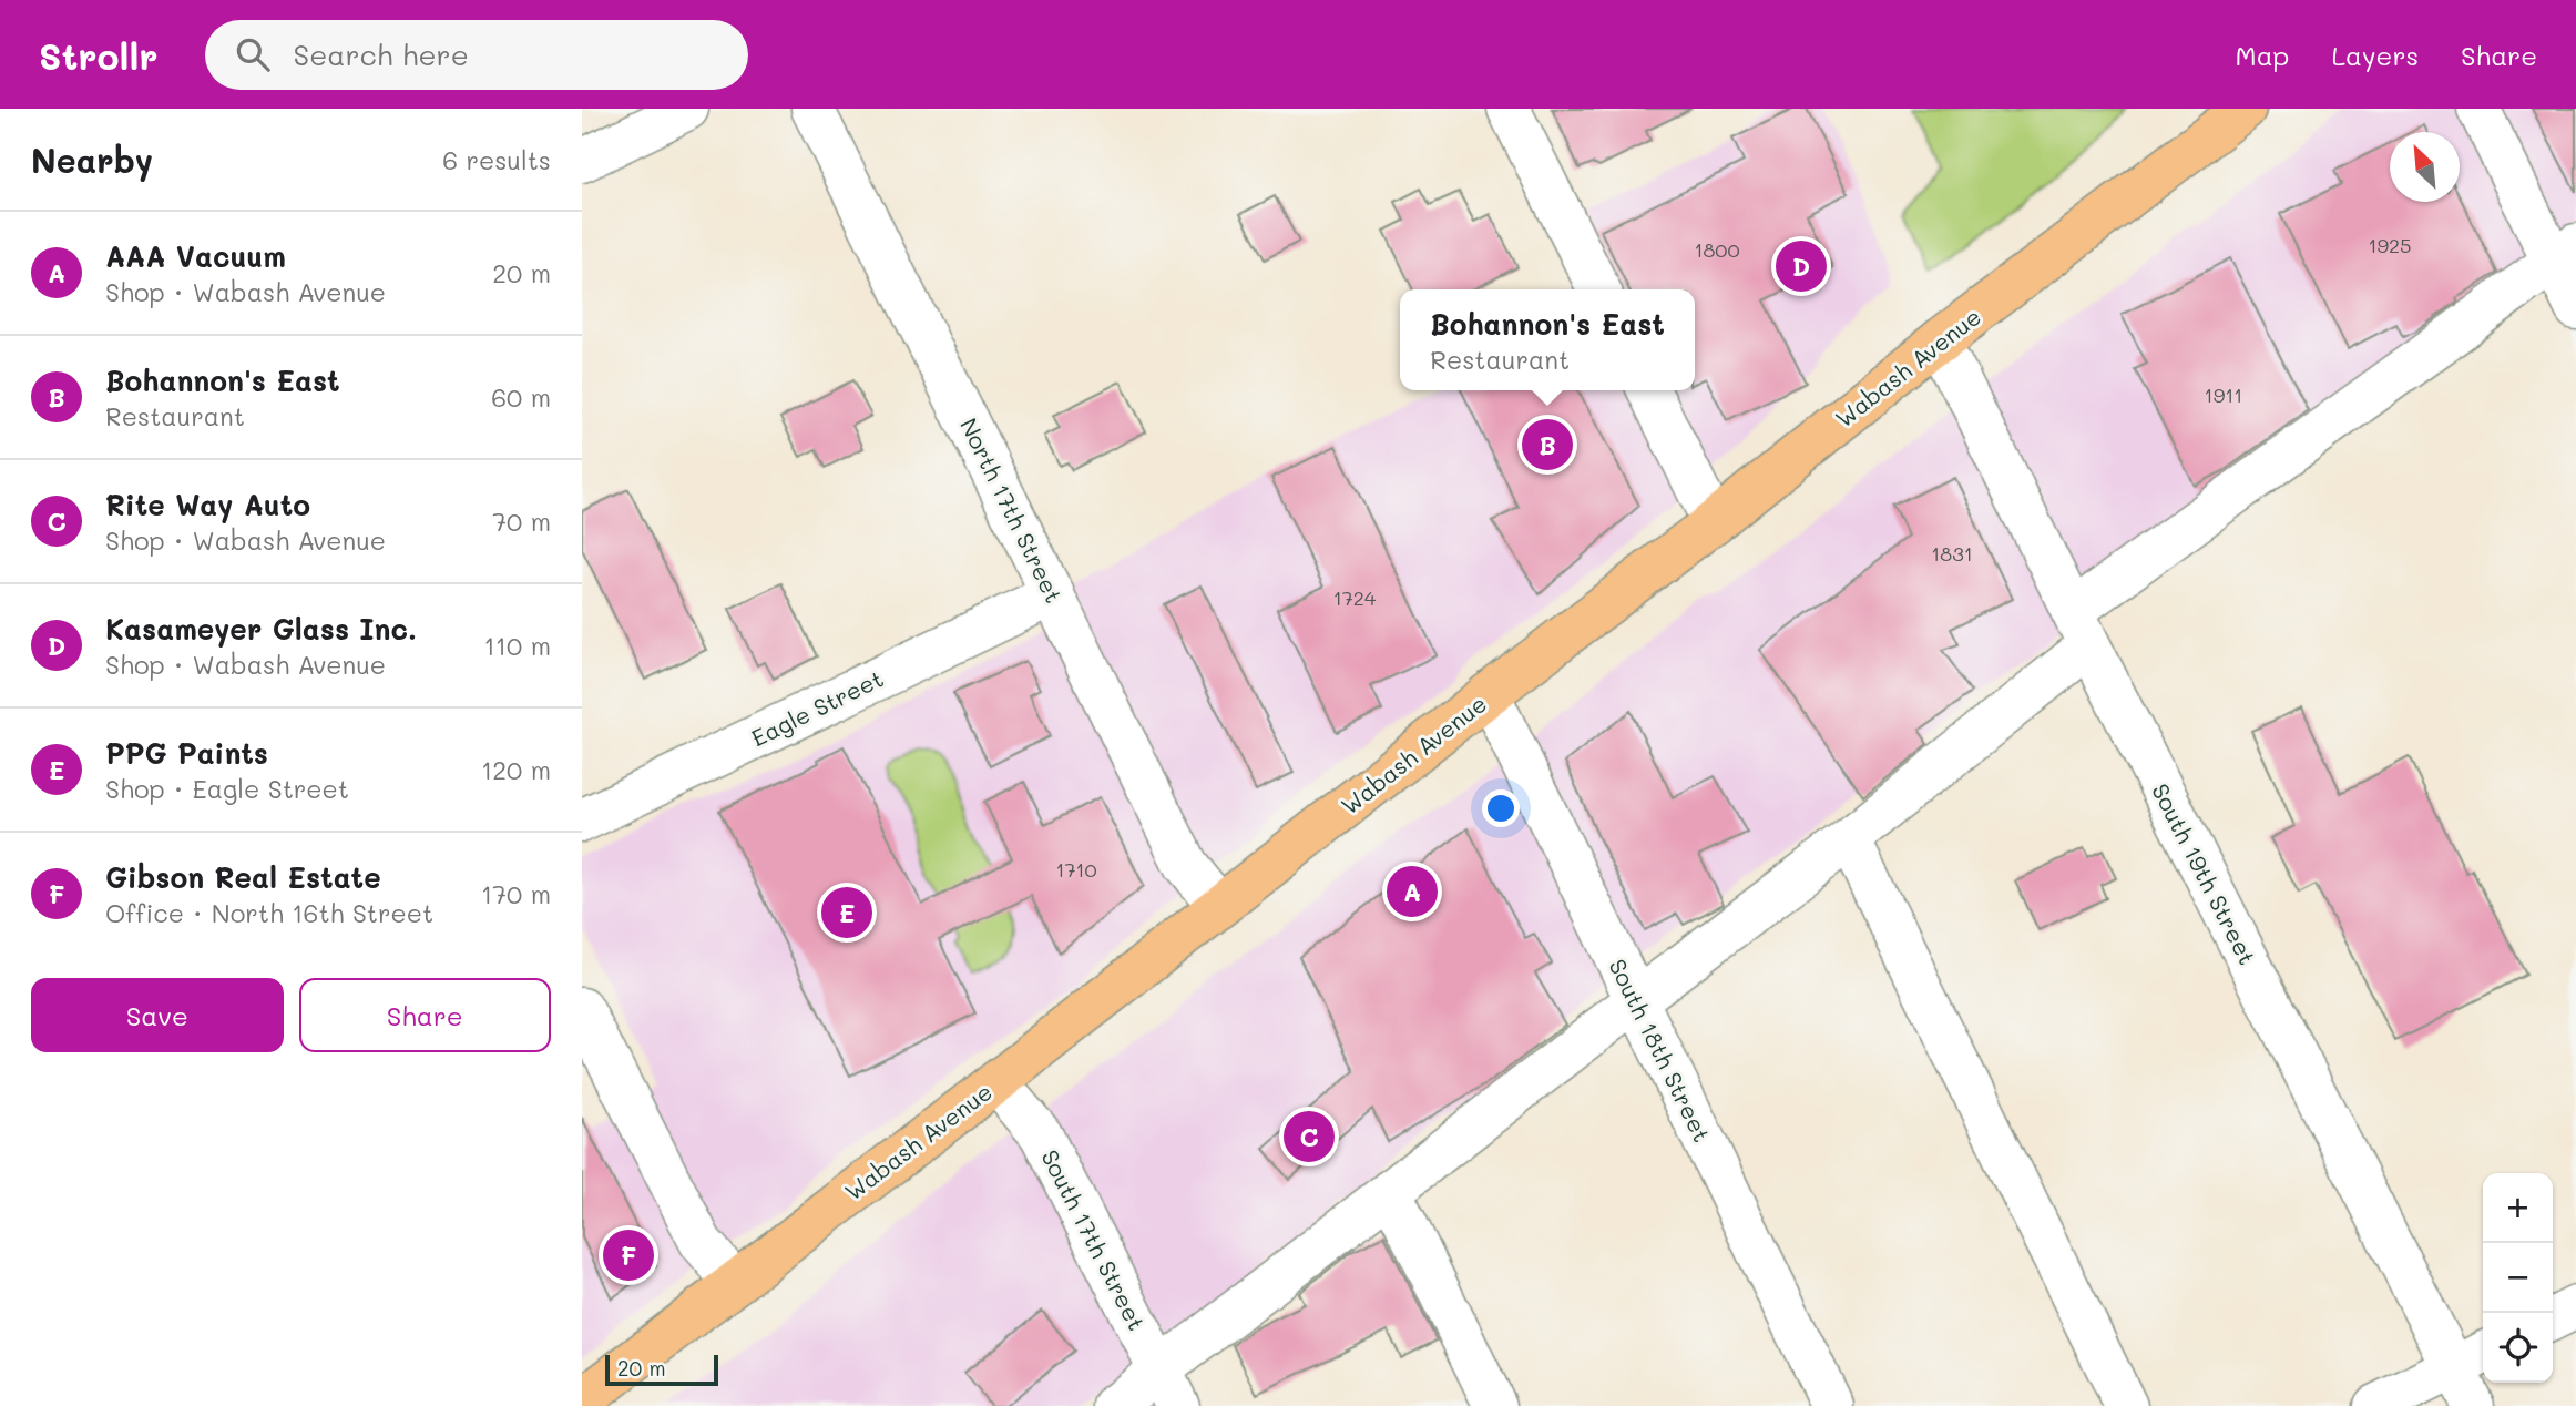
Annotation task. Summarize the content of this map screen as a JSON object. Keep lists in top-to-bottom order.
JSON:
{
  "streets": {
    "main road": ["Wabash Avenue"],
    "street": [
      "North 17th Street",
      "Eagle Street",
      "South 19th Street",
      "South 18th Street",
      "South 17th Street"
    ]
  },
  "crossings": [
    ["Wabash Avenue", "North 17th Street"],
    ["Wabash Avenue", "South 19th Street"],
    ["Wabash Avenue", "South 18th Street"],
    ["Wabash Avenue", "South 17th Street"],
    ["North 17th Street", "Eagle Street"]
  ],
  "house_numbers": [
    "1925",
    "1800",
    "1911",
    "1831",
    "1724",
    "1710"
  ],
  "scale_bar": "20 m",
  "north": "top left",
  "page": {
    "header": "Strollr",
    "search": "Search here",
    "nav": ["Map", "Layers", "Share"],
    "heading": ["Nearby", "6 results"],
    "list": [
      {
        "mark": "A",
        "name": "AAA Vacuum",
        "note": "Shop · Wabash Avenue",
        "value": "20 m"
      },
      {
        "mark": "B",
        "name": "Bohannon's East",
        "note": "Restaurant",
        "value": "60 m"
      },
      {
        "mark": "C",
        "name": "Rite Way Auto",
        "note": "Shop · Wabash Avenue",
        "value": "70 m"
      },
      {
        "mark": "D",
        "name": "Kasameyer Glass Inc.",
        "note": "Shop · Wabash Avenue",
        "value": "110 m"
      },
      {
        "mark": "E",
        "name": "PPG Paints",
        "note": "Shop · Eagle Street",
        "value": "120 m"
      },
      {
        "mark": "F",
        "name": "Gibson Real Estate",
        "note": "Office · North 16th Street",
        "value": "170 m"
      }
    ],
    "pins": [
      "D",
      "B",
      "A",
      "E",
      "C",
      "F"
    ],
    "popup": ["Bohannon's East", "Restaurant"],
    "buttons": ["Save", "Share"],
    "map_buttons": ["+", "−"],
    "scale": "20 m"
  }
}
